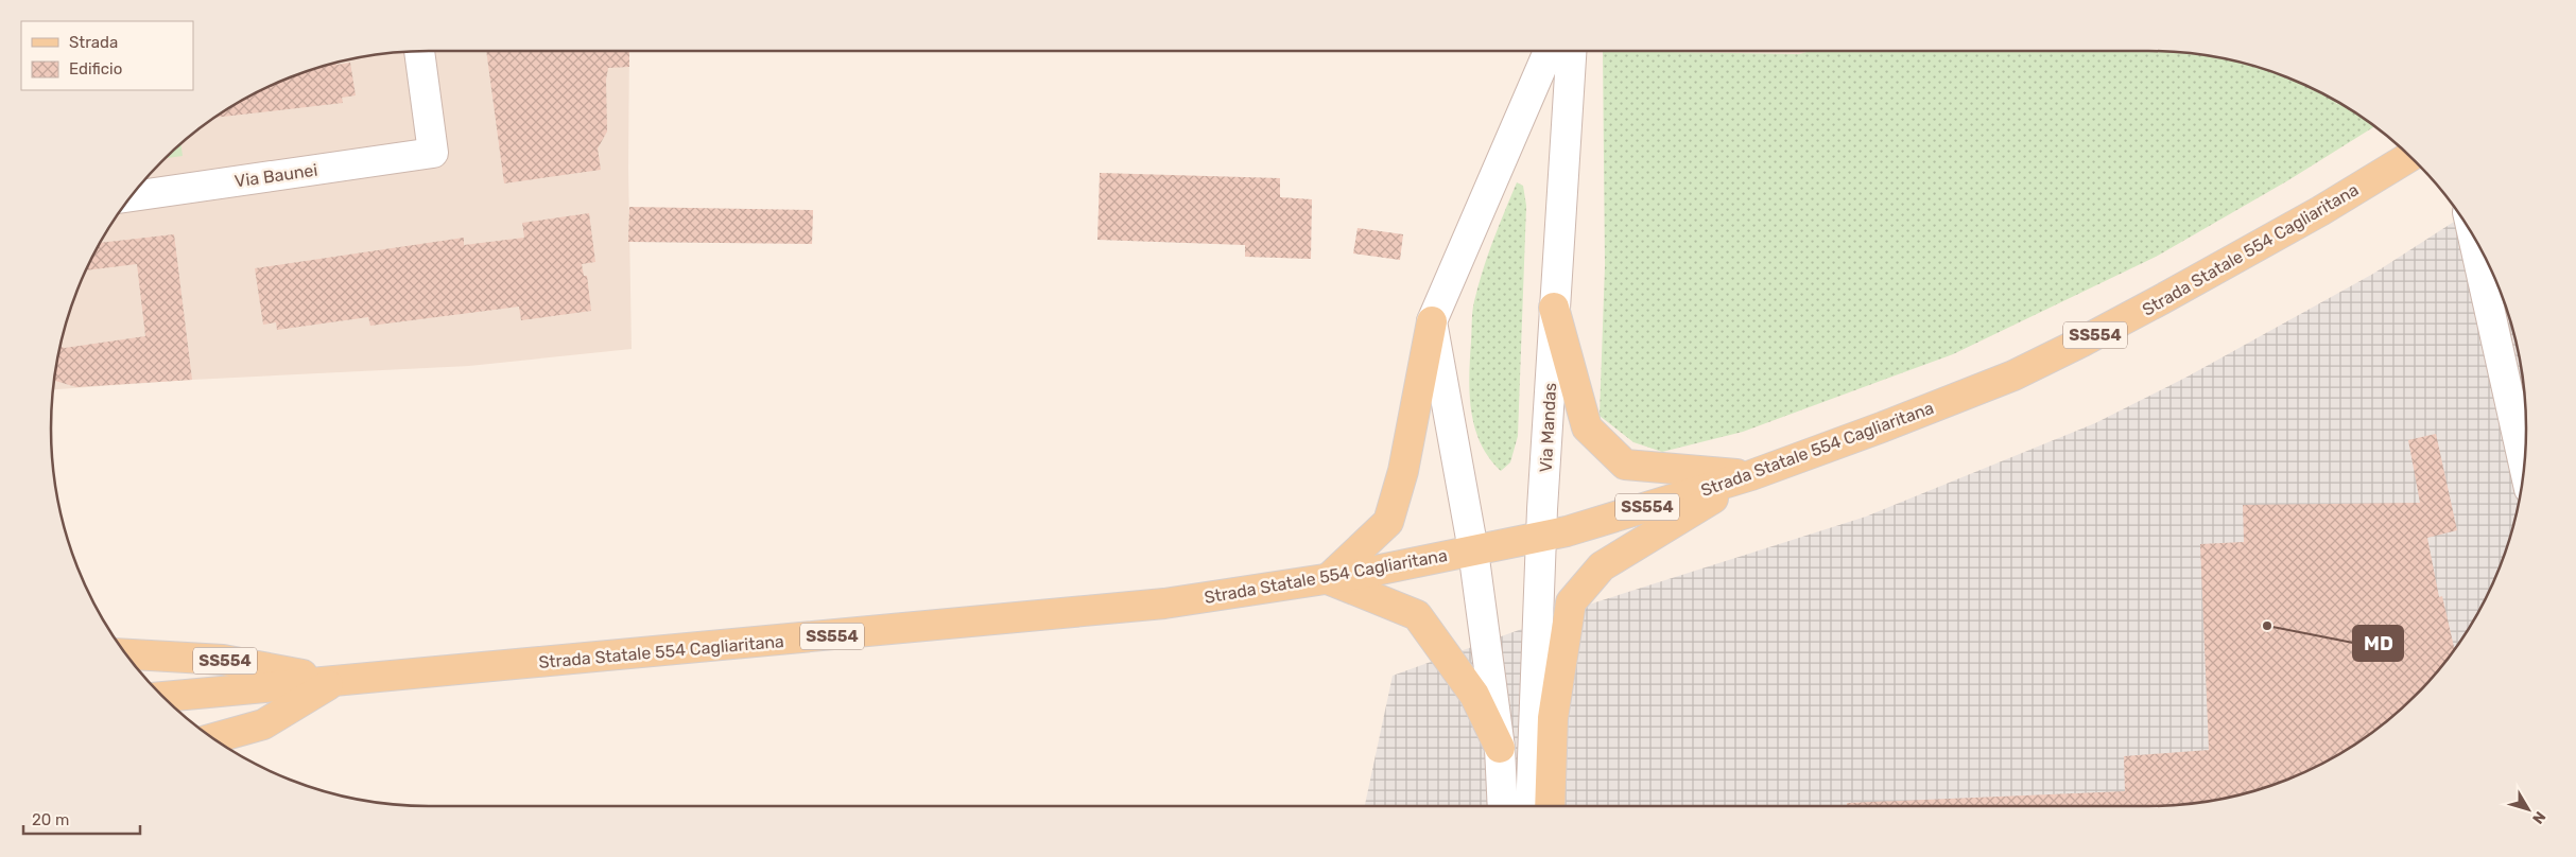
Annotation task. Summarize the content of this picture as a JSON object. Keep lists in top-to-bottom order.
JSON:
{
  "streets": {
    "main road": ["Strada Statale 554 Cagliaritana", "SS554"],
    "street": ["Via Baunei", "Via Mandas"]
  },
  "crossings": [
    ["Strada Statale 554 Cagliaritana", "SS554"],
    ["Strada Statale 554 Cagliaritana", "Via Mandas"]
  ],
  "places": ["MD"],
  "legend": ["Strada", "Edificio"],
  "scale_bar": "20 m",
  "north": "bottom right"
}
